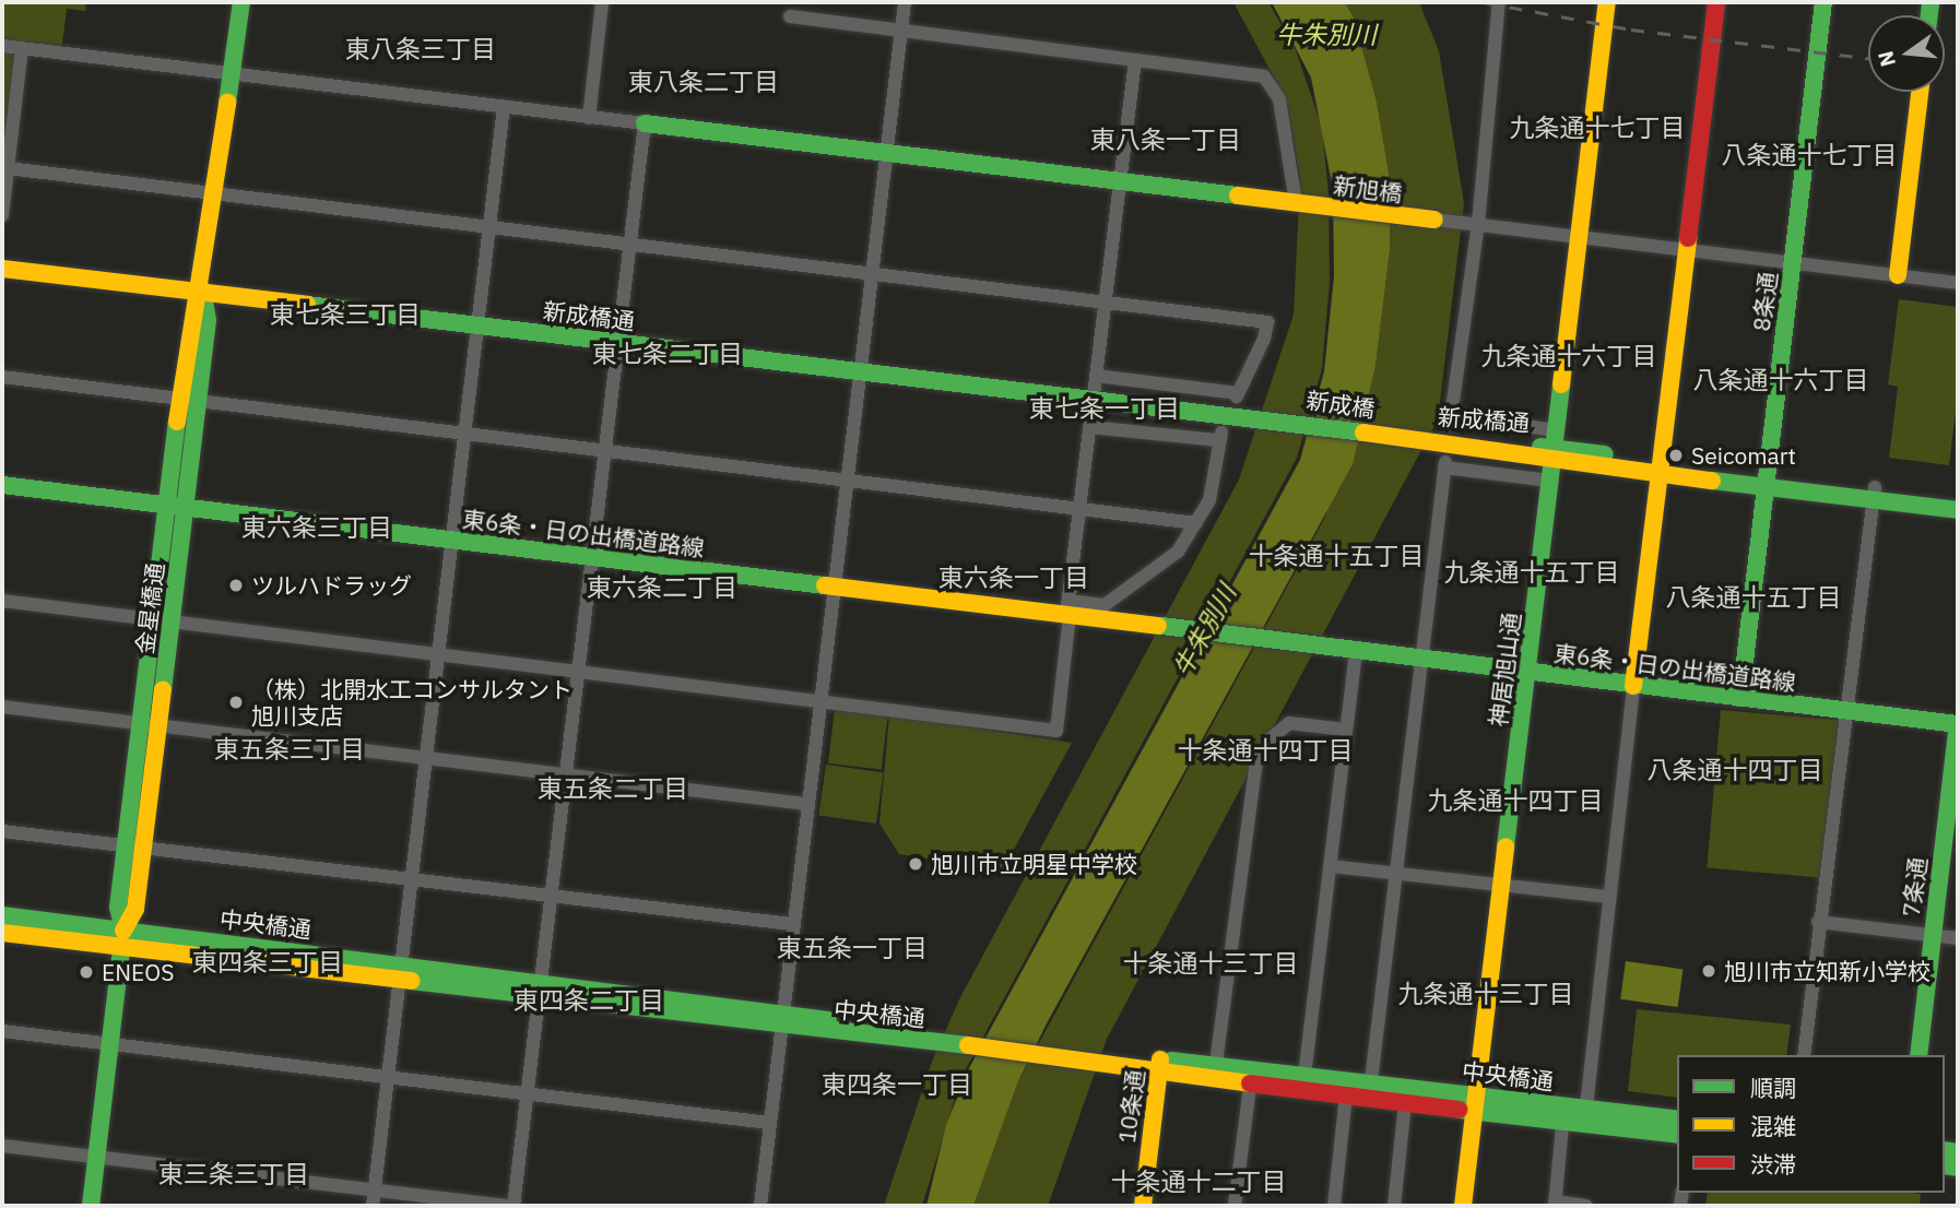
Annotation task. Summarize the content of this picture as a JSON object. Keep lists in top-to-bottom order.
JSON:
{
  "streets": {
    "street": [
      "新旭橋",
      "8条通",
      "新成橋通",
      "新成橋",
      "東6条・日の出橋道路線",
      "金星橋通",
      "神居旭山通",
      "7条通",
      "中央橋通",
      "10条通"
    ]
  },
  "crossings": [
    ["8条通", "新成橋通"],
    ["8条通", "東6条・日の出橋道路線"],
    ["新成橋通", "新成橋"],
    ["新成橋通", "金星橋通"],
    ["新成橋通", "神居旭山通"],
    ["東6条・日の出橋道路線", "金星橋通"],
    ["東6条・日の出橋道路線", "神居旭山通"],
    ["東6条・日の出橋道路線", "7条通"],
    ["金星橋通", "中央橋通"],
    ["神居旭山通", "中央橋通"],
    ["中央橋通", "10条通"]
  ],
  "districts": [
    "東八条三丁目",
    "東八条二丁目",
    "九条通十七丁目",
    "東八条一丁目",
    "八条通十七丁目",
    "東七条三丁目",
    "東七条二丁目",
    "九条通十六丁目",
    "八条通十六丁目",
    "東七条一丁目",
    "東六条三丁目",
    "十条通十五丁目",
    "九条通十五丁目",
    "東六条一丁目",
    "東六条二丁目",
    "八条通十五丁目",
    "東五条三丁目",
    "十条通十四丁目",
    "八条通十四丁目",
    "東五条二丁目",
    "九条通十四丁目",
    "東五条一丁目",
    "東四条三丁目",
    "十条通十三丁目",
    "九条通十三丁目",
    "東四条二丁目",
    "東四条一丁目",
    "東三条三丁目",
    "十条通十二丁目"
  ],
  "water": ["牛朱別川"],
  "places": [
    "Seicomart",
    "ツルハドラッグ",
    "（株）北開水工コンサルタント 旭川支店",
    "旭川市立明星中学校",
    "旭川市立知新小学校",
    "ENEOS"
  ],
  "legend": ["順調", "混雑", "渋滞"],
  "north": "left"
}
